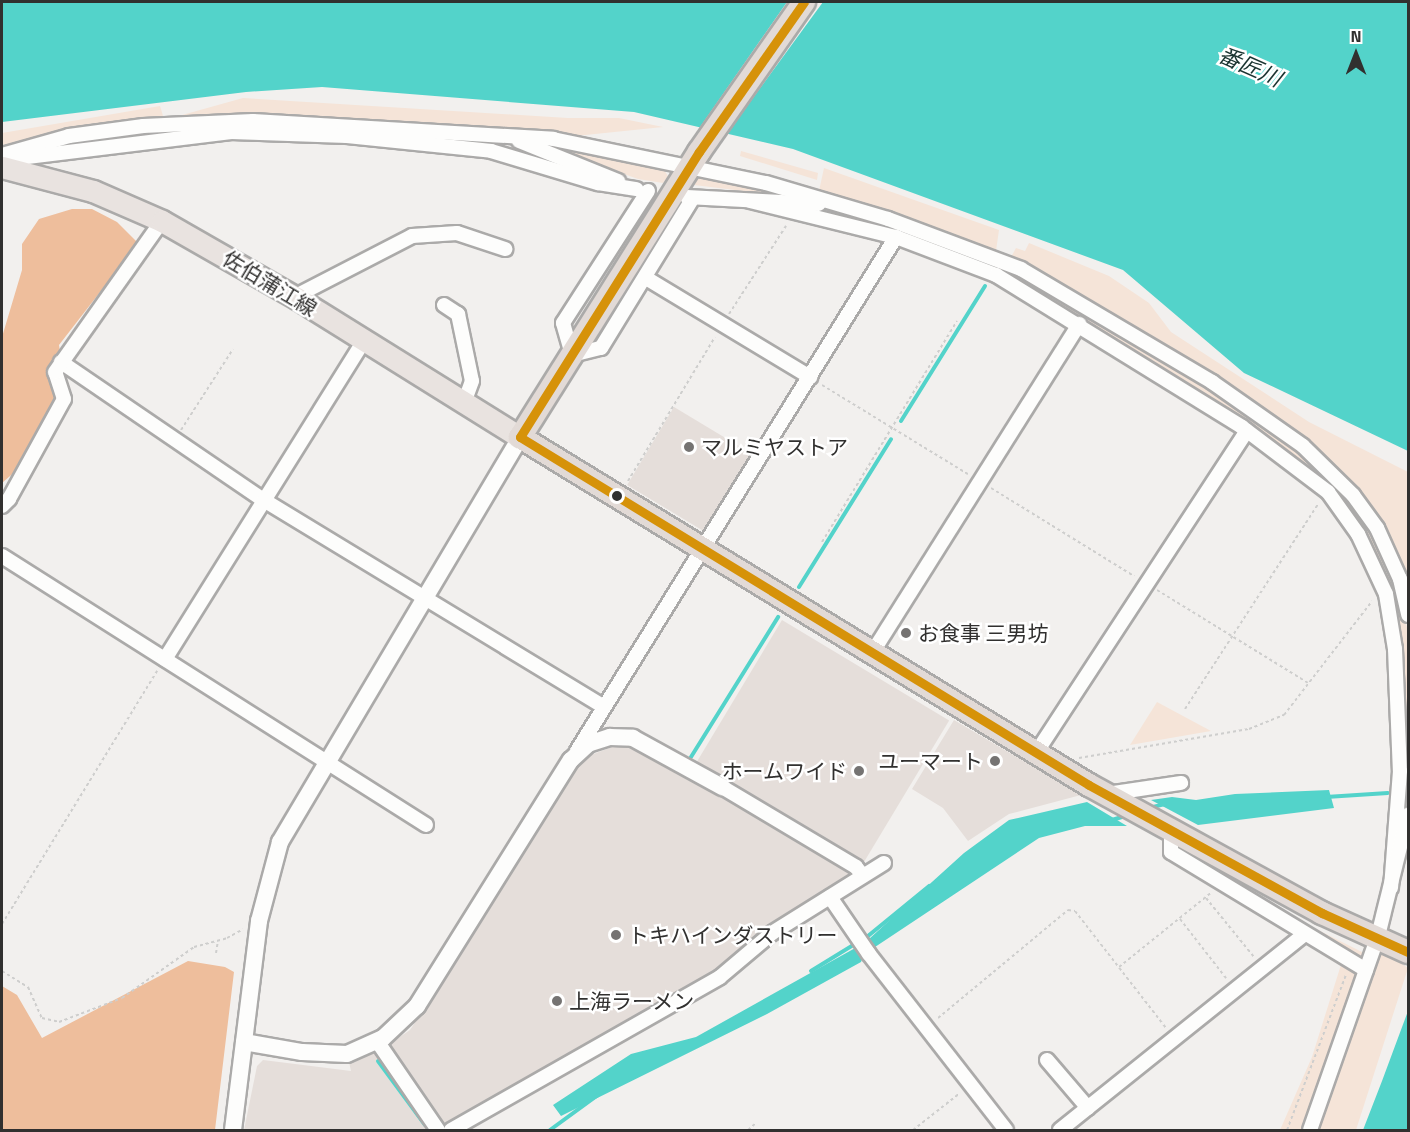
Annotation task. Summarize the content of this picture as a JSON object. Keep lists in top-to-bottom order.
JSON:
{
  "streets": {
    "main road": ["佐伯蒲江線"]
  },
  "water": ["番匠川"],
  "places": [
    "マルミヤストア",
    "お食事 三男坊",
    "ユーマート",
    "ホームワイド",
    "トキハインダストリー",
    "上海ラーメン"
  ],
  "north": "top"
}
